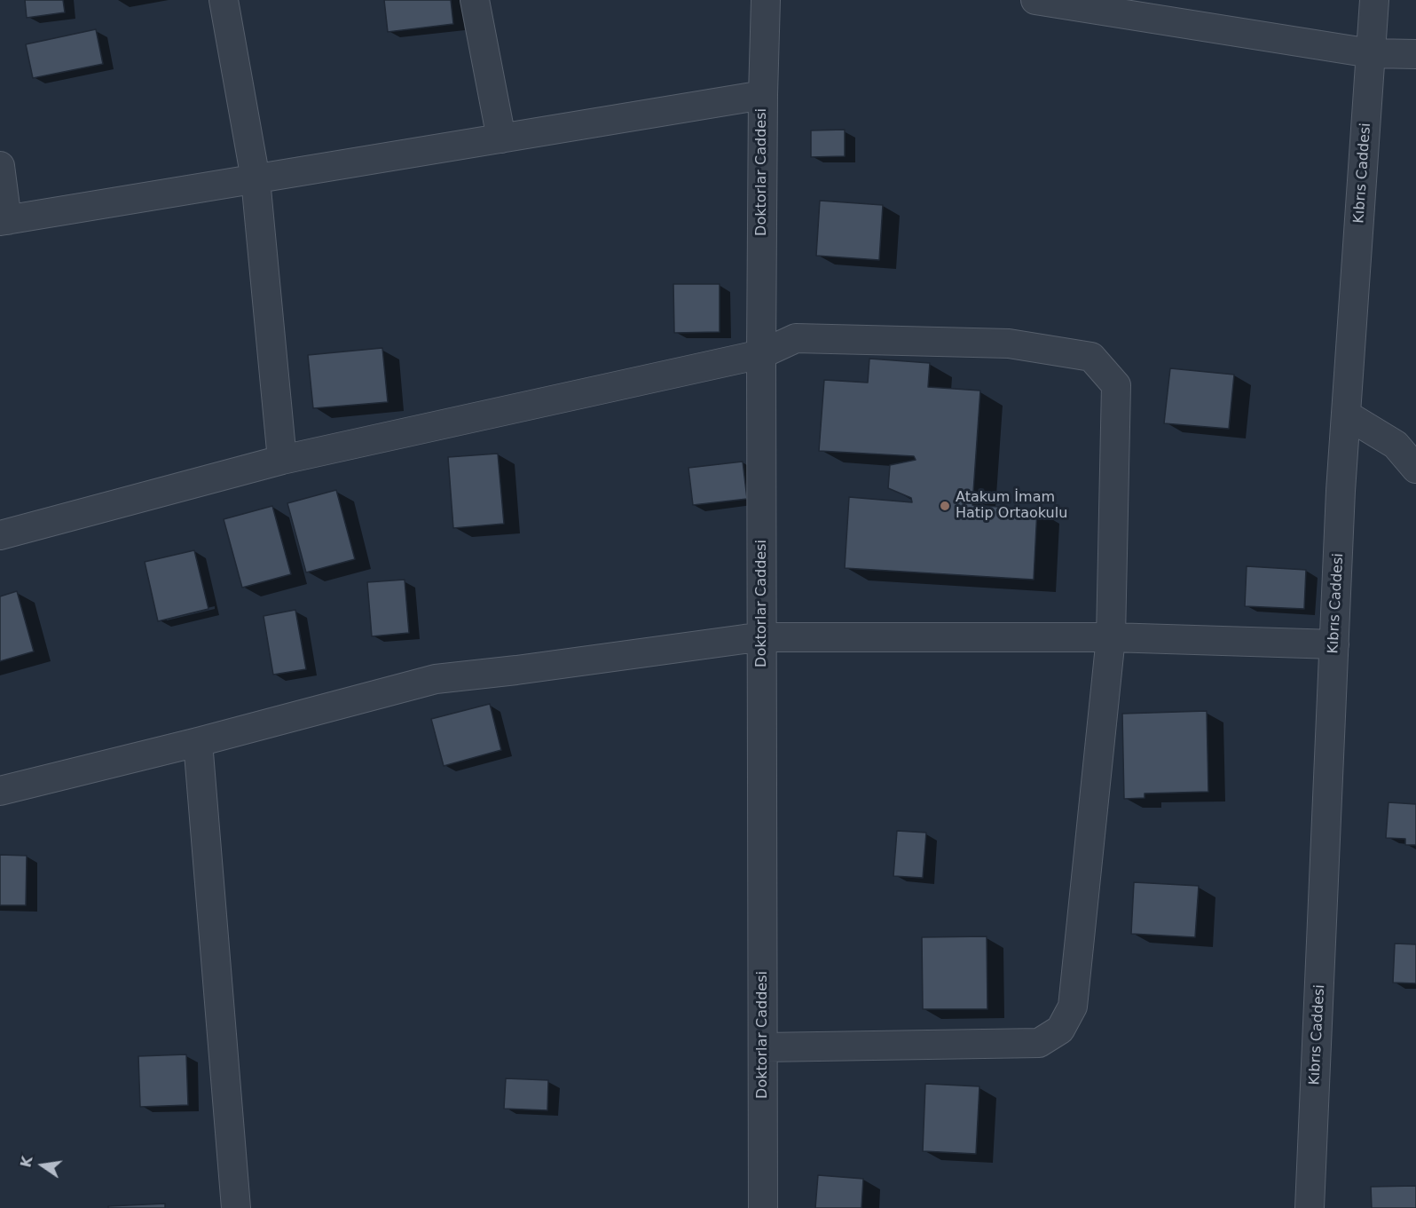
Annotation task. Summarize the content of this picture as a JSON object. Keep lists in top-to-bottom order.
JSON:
{
  "streets": {
    "street": ["Doktorlar Caddesi", "Kıbrıs Caddesi"]
  },
  "places": ["Atakum İmam Hatip Ortaokulu"],
  "north": "left"
}
